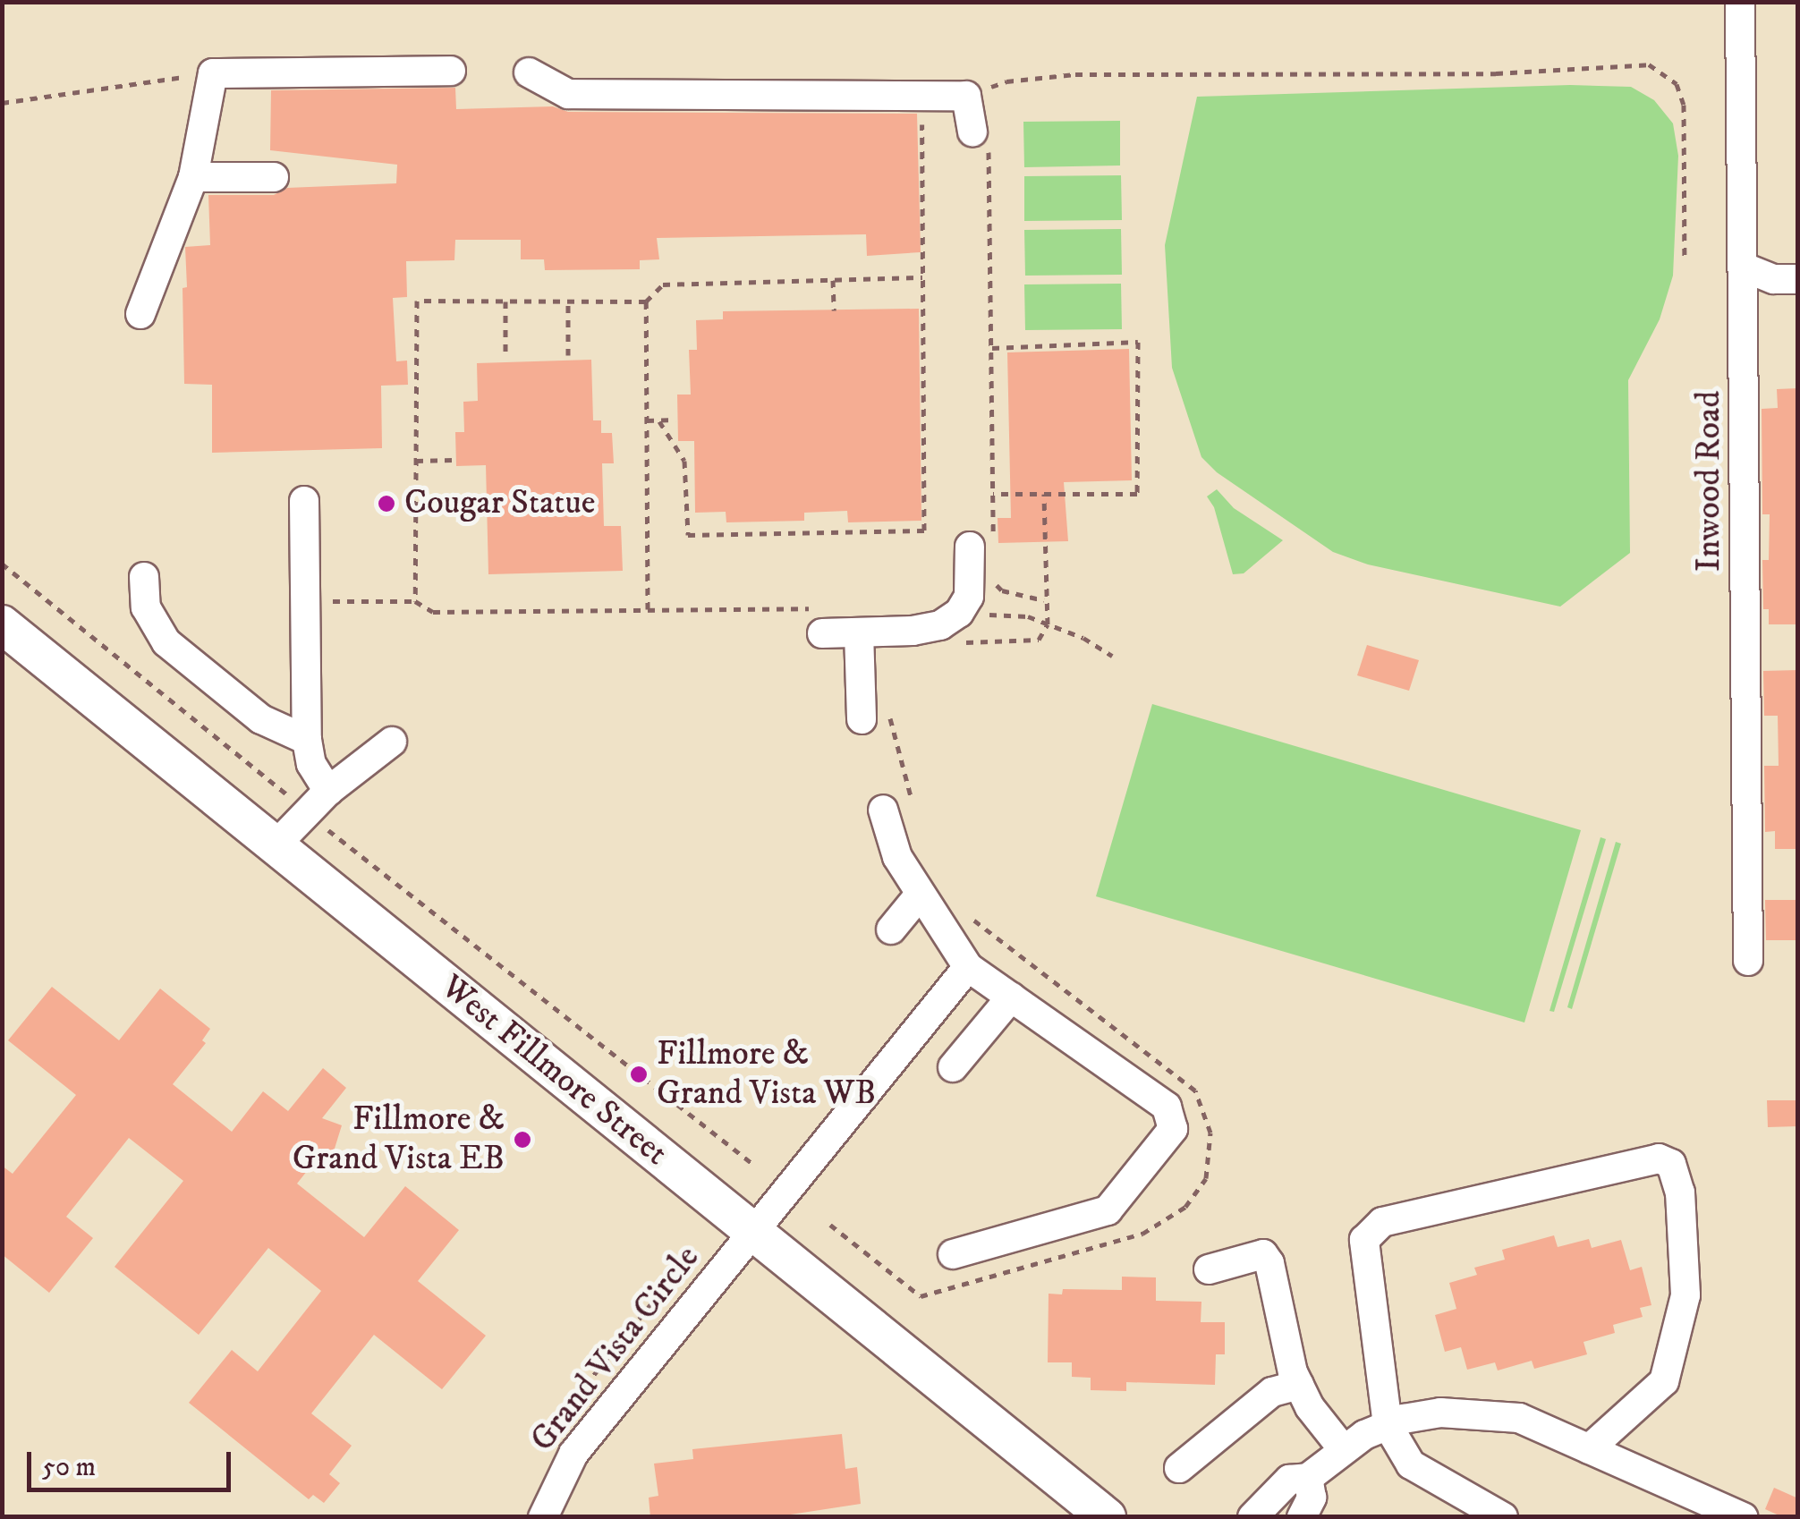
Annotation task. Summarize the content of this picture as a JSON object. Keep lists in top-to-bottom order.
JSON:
{
  "streets": {
    "main road": ["West Fillmore Street"],
    "street": ["Inwood Road", "Grand Vista Circle"]
  },
  "crossings": [
    ["West Fillmore Street", "Grand Vista Circle"]
  ],
  "places": ["Cougar Statue", "Fillmore & Grand Vista WB", "Fillmore & Grand Vista EB"],
  "scale_bar": "50 m"
}
